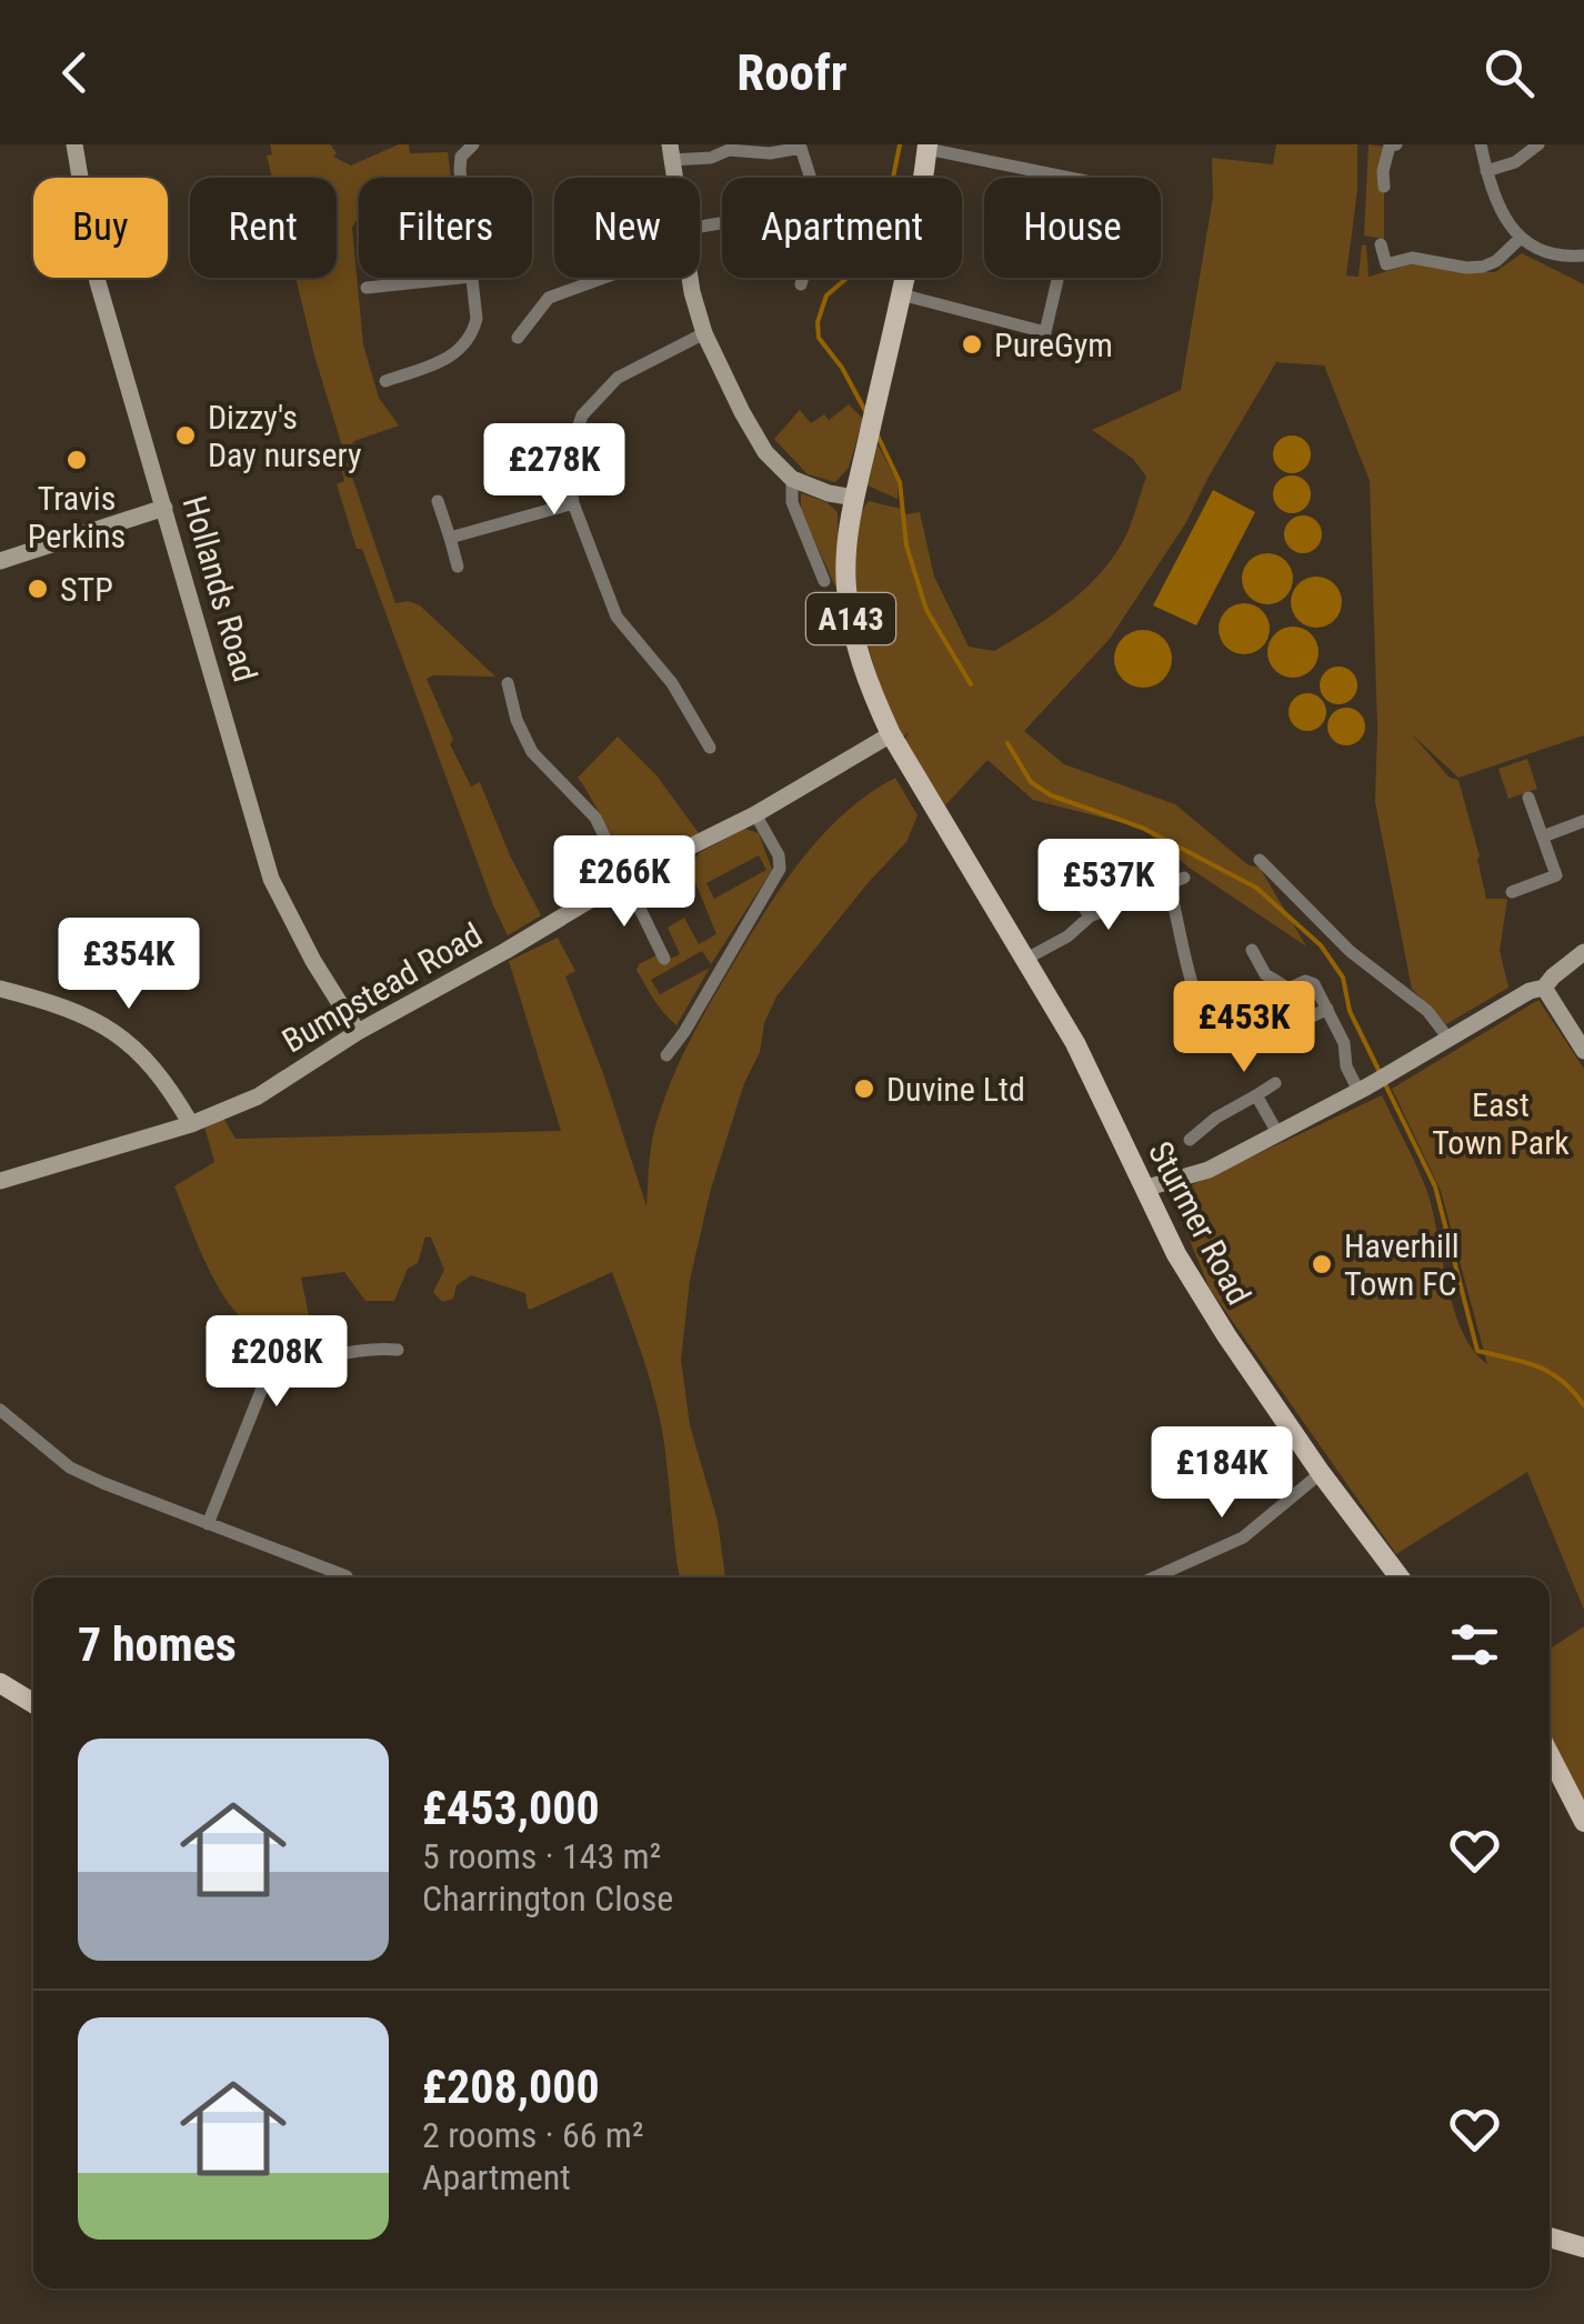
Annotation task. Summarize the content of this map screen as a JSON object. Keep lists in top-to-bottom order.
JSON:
{
  "streets": {
    "main road": ["A143", "Sturmer Road"],
    "street": ["Hollands Road", "Bumpstead Road"]
  },
  "crossings": [
    ["Hollands Road", "Bumpstead Road"],
    ["A143", "Sturmer Road"],
    ["Bumpstead Road", "Sturmer Road"]
  ],
  "parks": ["East Town Park"],
  "places": [
    "PureGym",
    "Dizzy's Day nursery",
    "Travis Perkins",
    "STP",
    "Duvine Ltd",
    "Haverhill Town FC"
  ],
  "page": {
    "header": "Roofr",
    "chip": [
      "Buy",
      "Rent",
      "Filters",
      "New",
      "Apartment",
      "House"
    ],
    "price": [
      "£278K",
      "£266K",
      "£537K",
      "£354K",
      "£453K",
      "£208K",
      "£184K"
    ],
    "heading": "7 homes",
    "list": [
      {
        "name": "£453,000",
        "note": "5 rooms · 143 m² · Charrington Close"
      },
      {
        "name": "£208,000",
        "note": "2 rooms · 66 m² · Apartment"
      }
    ]
  }
}
